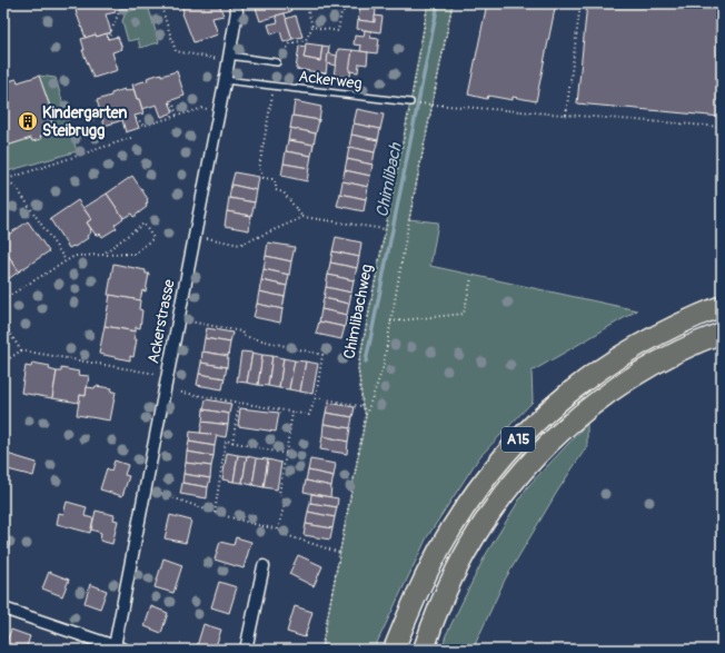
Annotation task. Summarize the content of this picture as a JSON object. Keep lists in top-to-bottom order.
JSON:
{
  "streets": {
    "highway": ["A15"],
    "street": ["Ackerstrasse"],
    "lane": ["Ackerweg"],
    "path": ["Chimlibachweg"]
  },
  "crossings": [
    ["Ackerweg", "Chimlibachweg"],
    ["Ackerweg", "Ackerstrasse"]
  ],
  "water": ["Chimlibach"],
  "places": {
    "building": ["Kindergarten Steibrugg"]
  }
}
